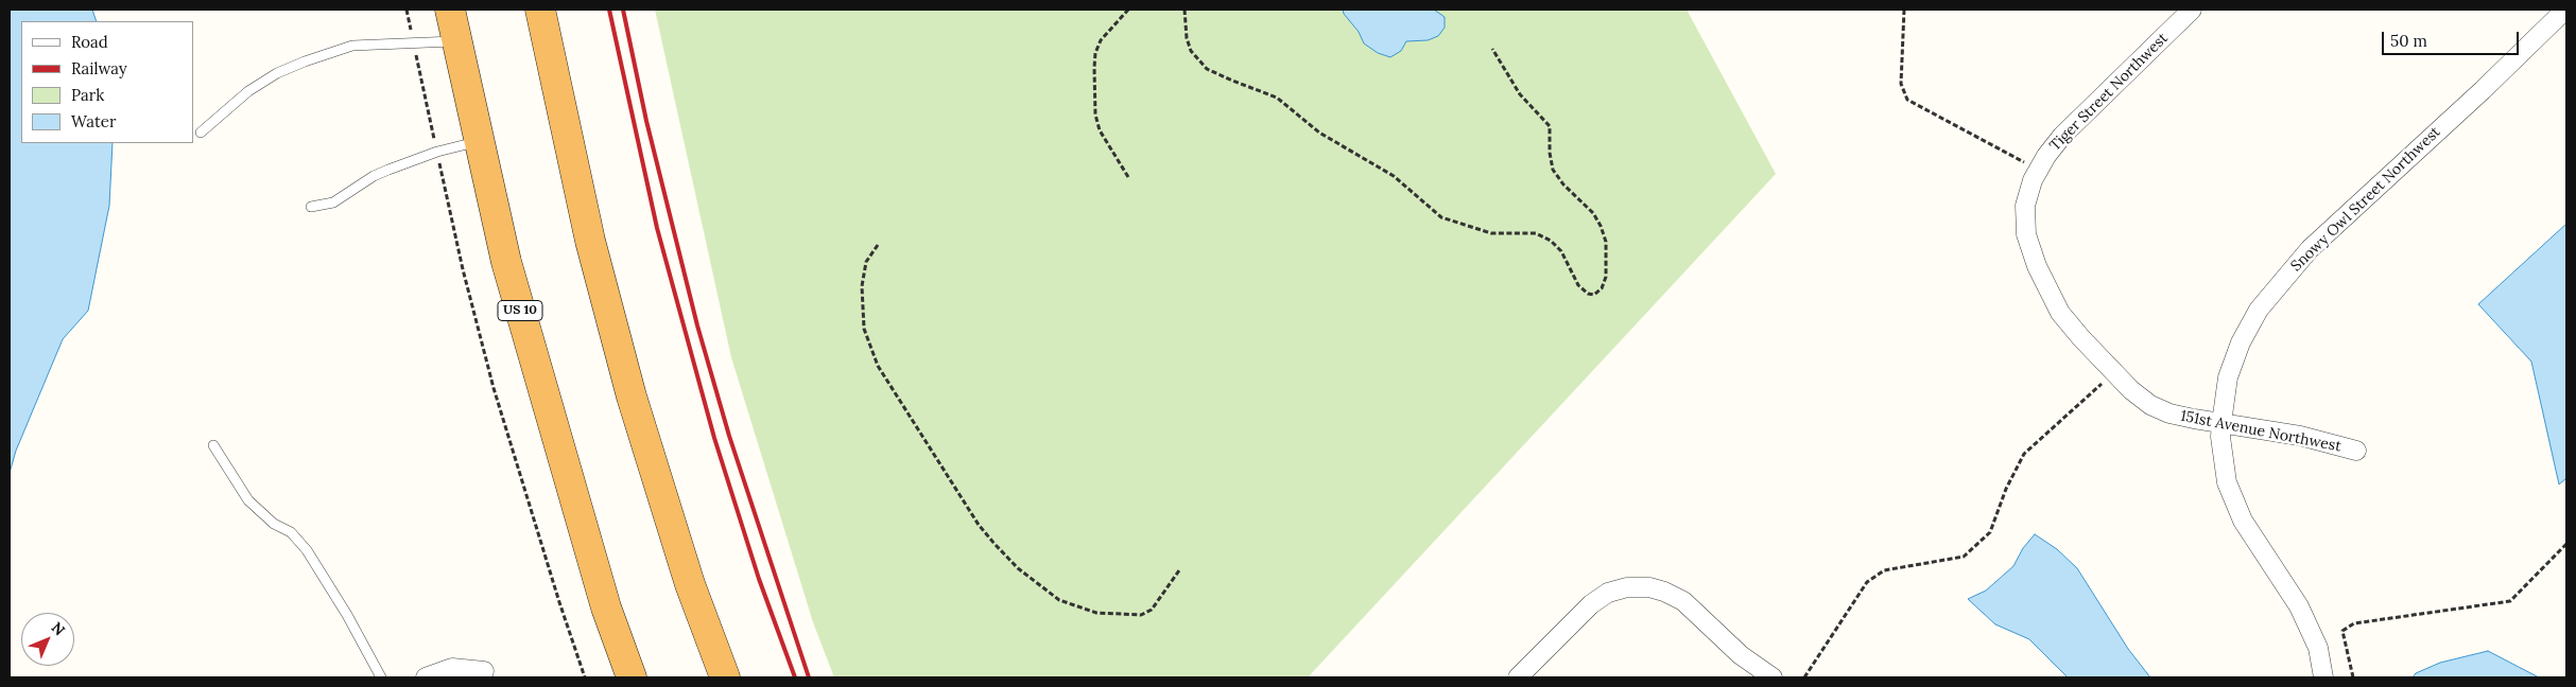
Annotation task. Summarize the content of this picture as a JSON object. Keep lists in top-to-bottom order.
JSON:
{
  "streets": {
    "highway": ["US 10"],
    "street": ["Tiger Street Northwest", "Snowy Owl Street Northwest", "151st Avenue Northwest"]
  },
  "crossings": [
    ["Tiger Street Northwest", "151st Avenue Northwest"],
    ["Snowy Owl Street Northwest", "151st Avenue Northwest"]
  ],
  "legend": [
    "Road",
    "Railway",
    "Park",
    "Water"
  ],
  "scale_bar": "50 m",
  "north": "top right"
}
